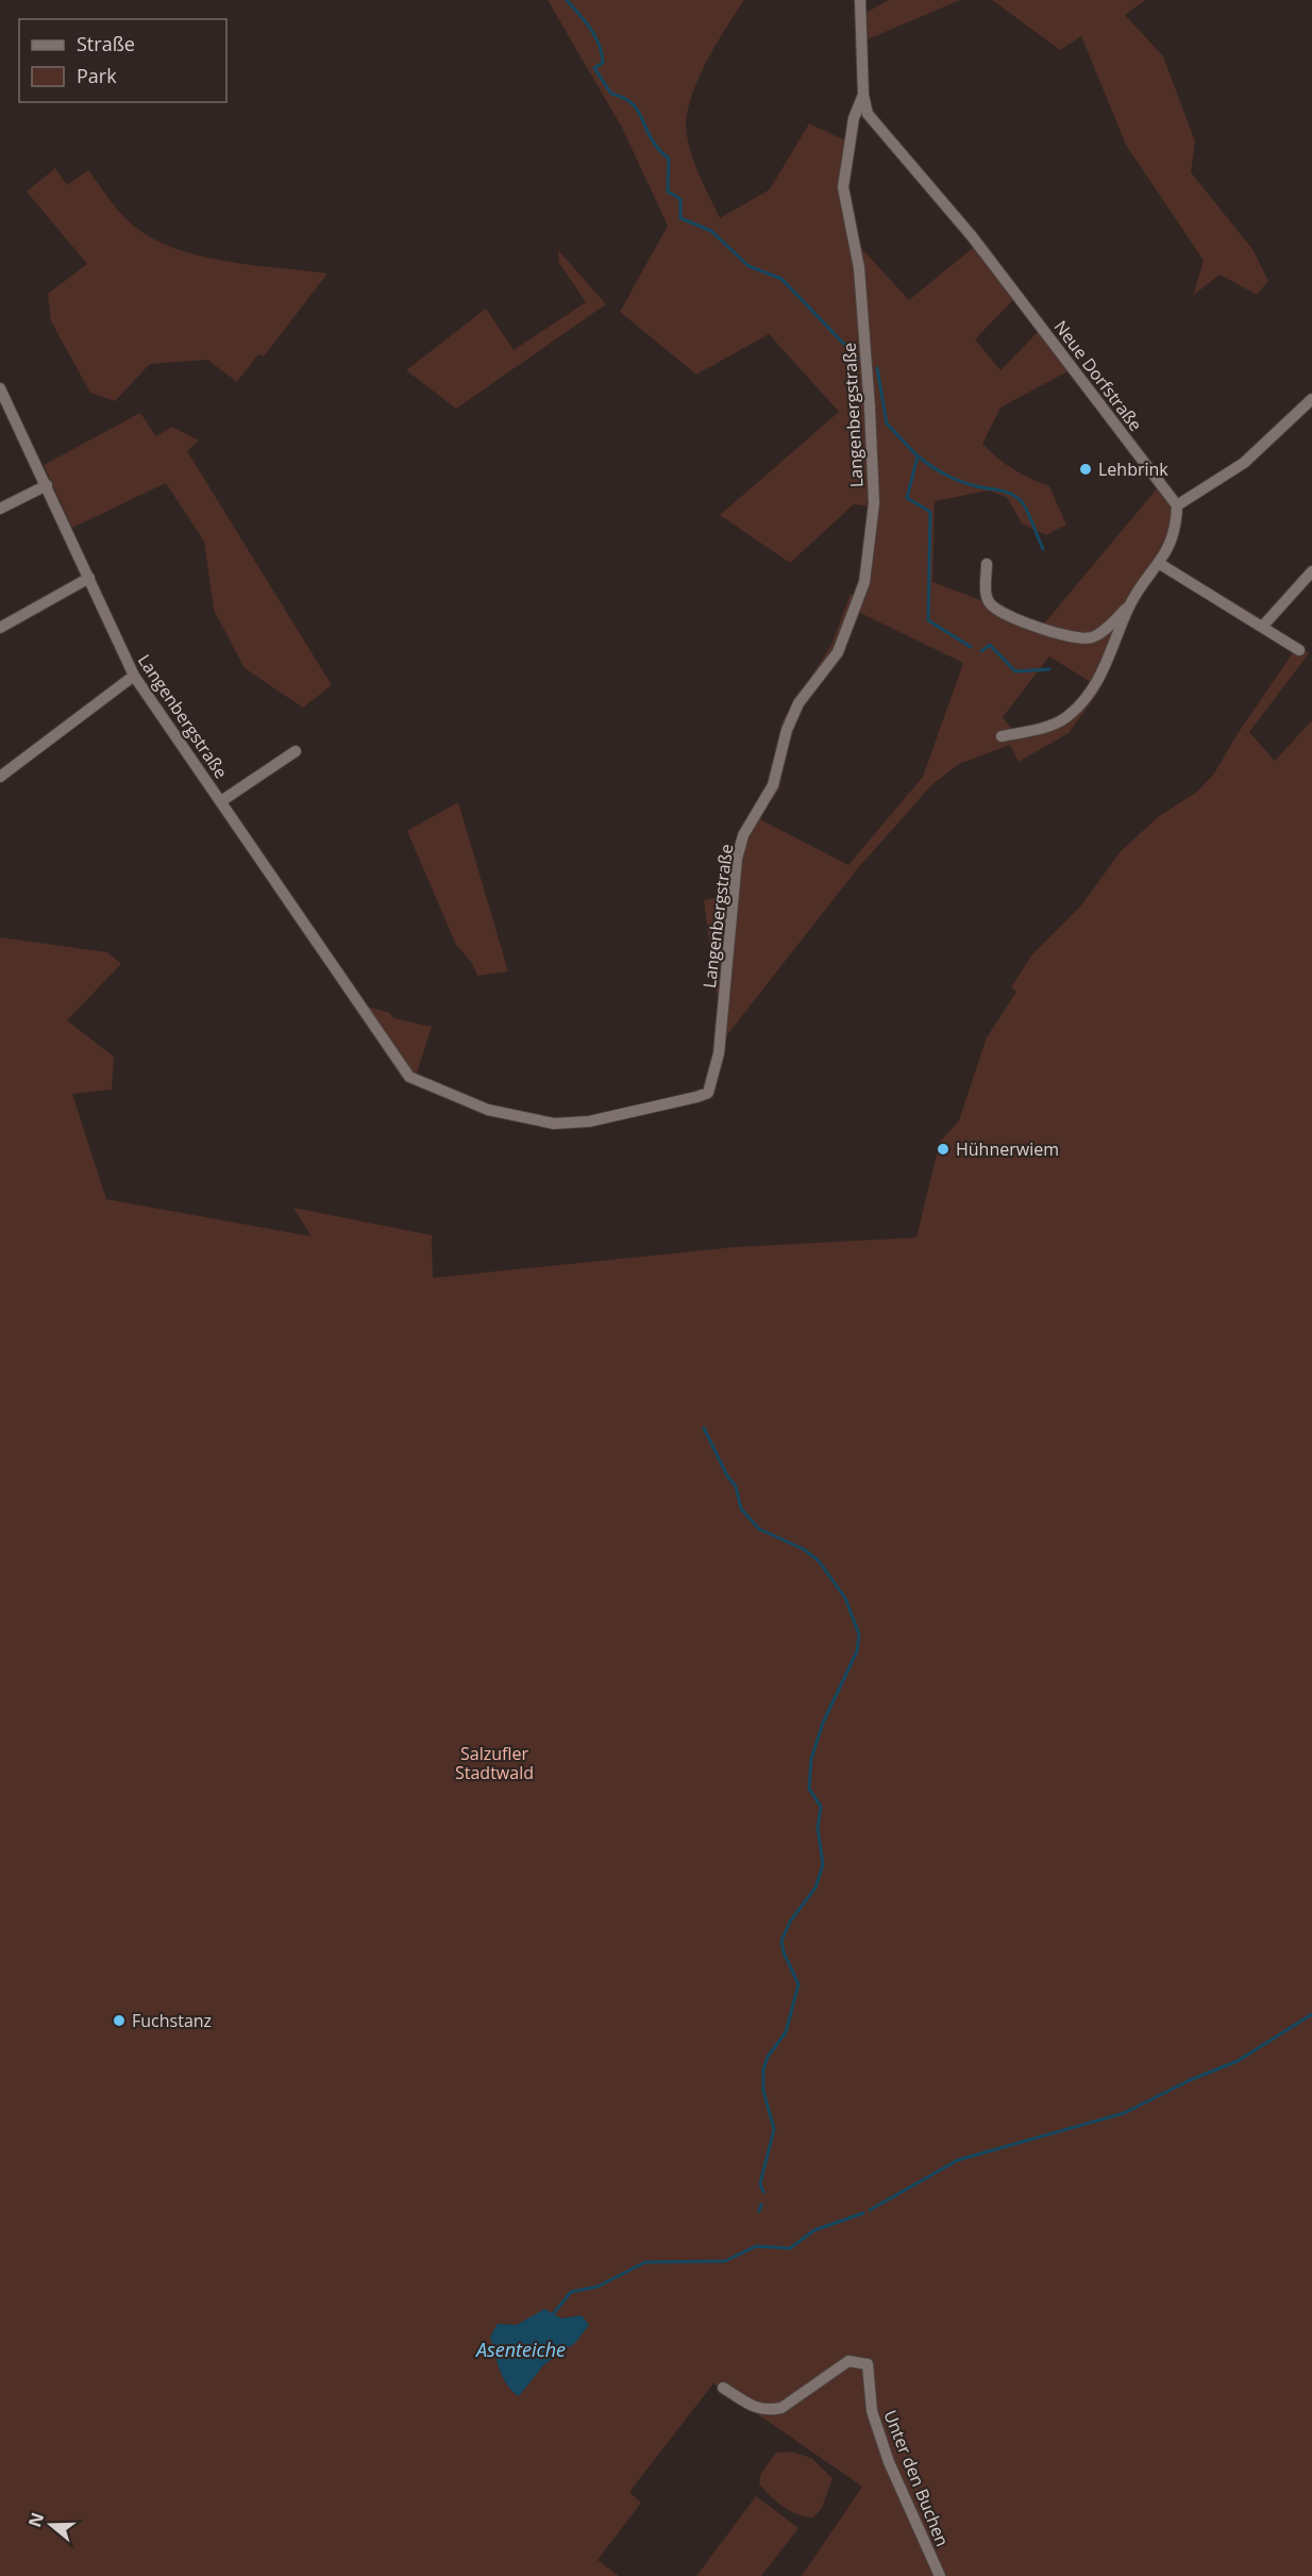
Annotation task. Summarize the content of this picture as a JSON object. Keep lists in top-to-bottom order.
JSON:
{
  "streets": {
    "street": ["Neue Dorfstraße", "Langenbergstraße", "Unter den Buchen"]
  },
  "crossings": [
    ["Neue Dorfstraße", "Langenbergstraße"]
  ],
  "water": ["Asenteiche"],
  "parks": ["Salzufler Stadtwald"],
  "places": ["Lehbrink", "Hühnerwiem", "Fuchstanz"],
  "legend": ["Straße", "Park"],
  "north": "left"
}
